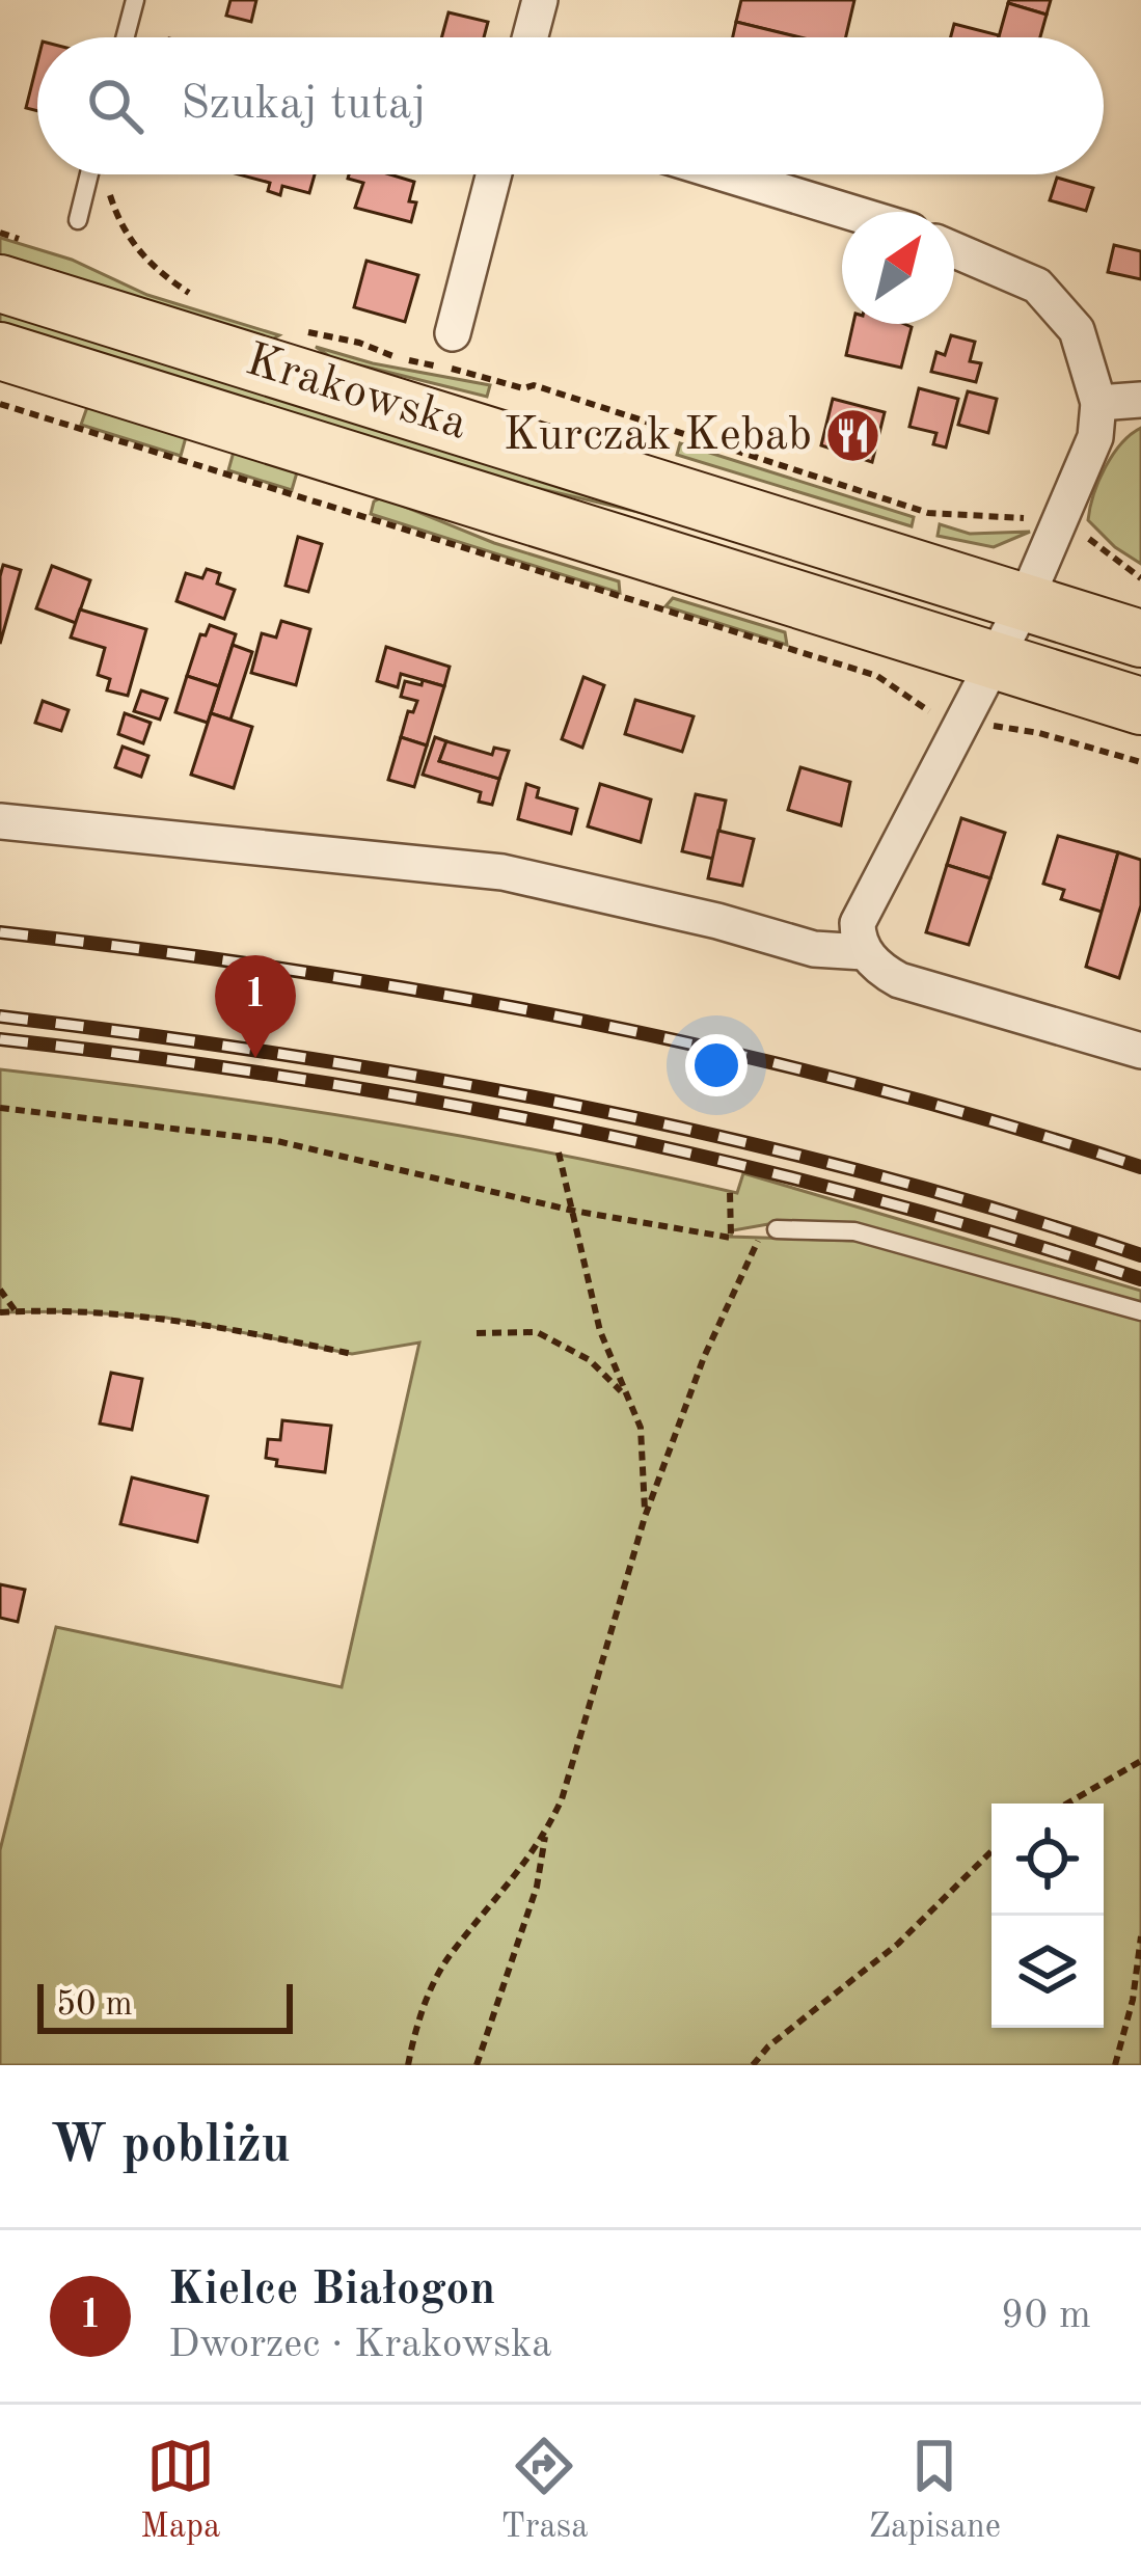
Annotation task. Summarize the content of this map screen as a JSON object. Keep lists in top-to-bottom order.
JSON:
{
  "streets": {
    "main road": ["Krakowska"]
  },
  "places": {
    "restaurant": ["Kurczak Kebab"]
  },
  "scale_bar": "50 m",
  "north": "top right",
  "page": {
    "search": "Szukaj tutaj",
    "pins": "1",
    "scale": "50 m",
    "heading": "W pobliżu",
    "list": [
      {
        "mark": "1",
        "name": "Kielce Białogon",
        "note": "Dworzec · Krakowska",
        "value": "90 m"
      }
    ],
    "nav": ["Mapa", "Trasa", "Zapisane"]
  }
}
